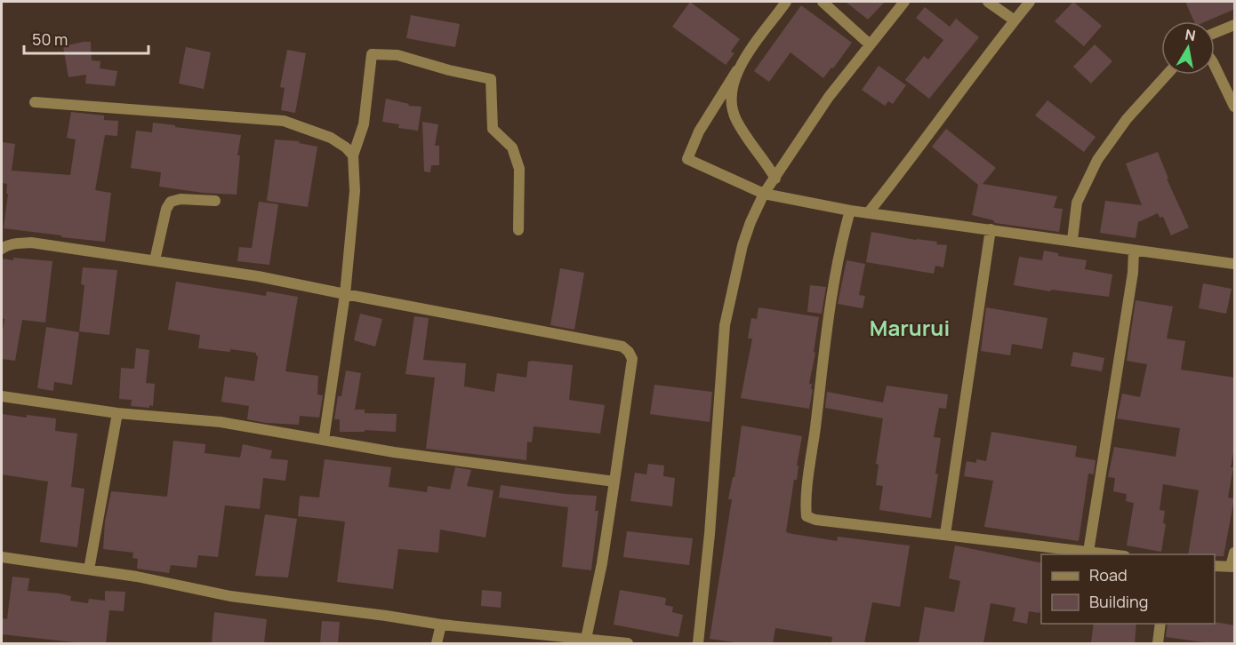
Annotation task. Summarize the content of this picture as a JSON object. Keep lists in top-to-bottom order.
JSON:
{
  "districts": ["Marurui"],
  "legend": ["Road", "Building"],
  "scale_bar": "50 m",
  "north": "top"
}
